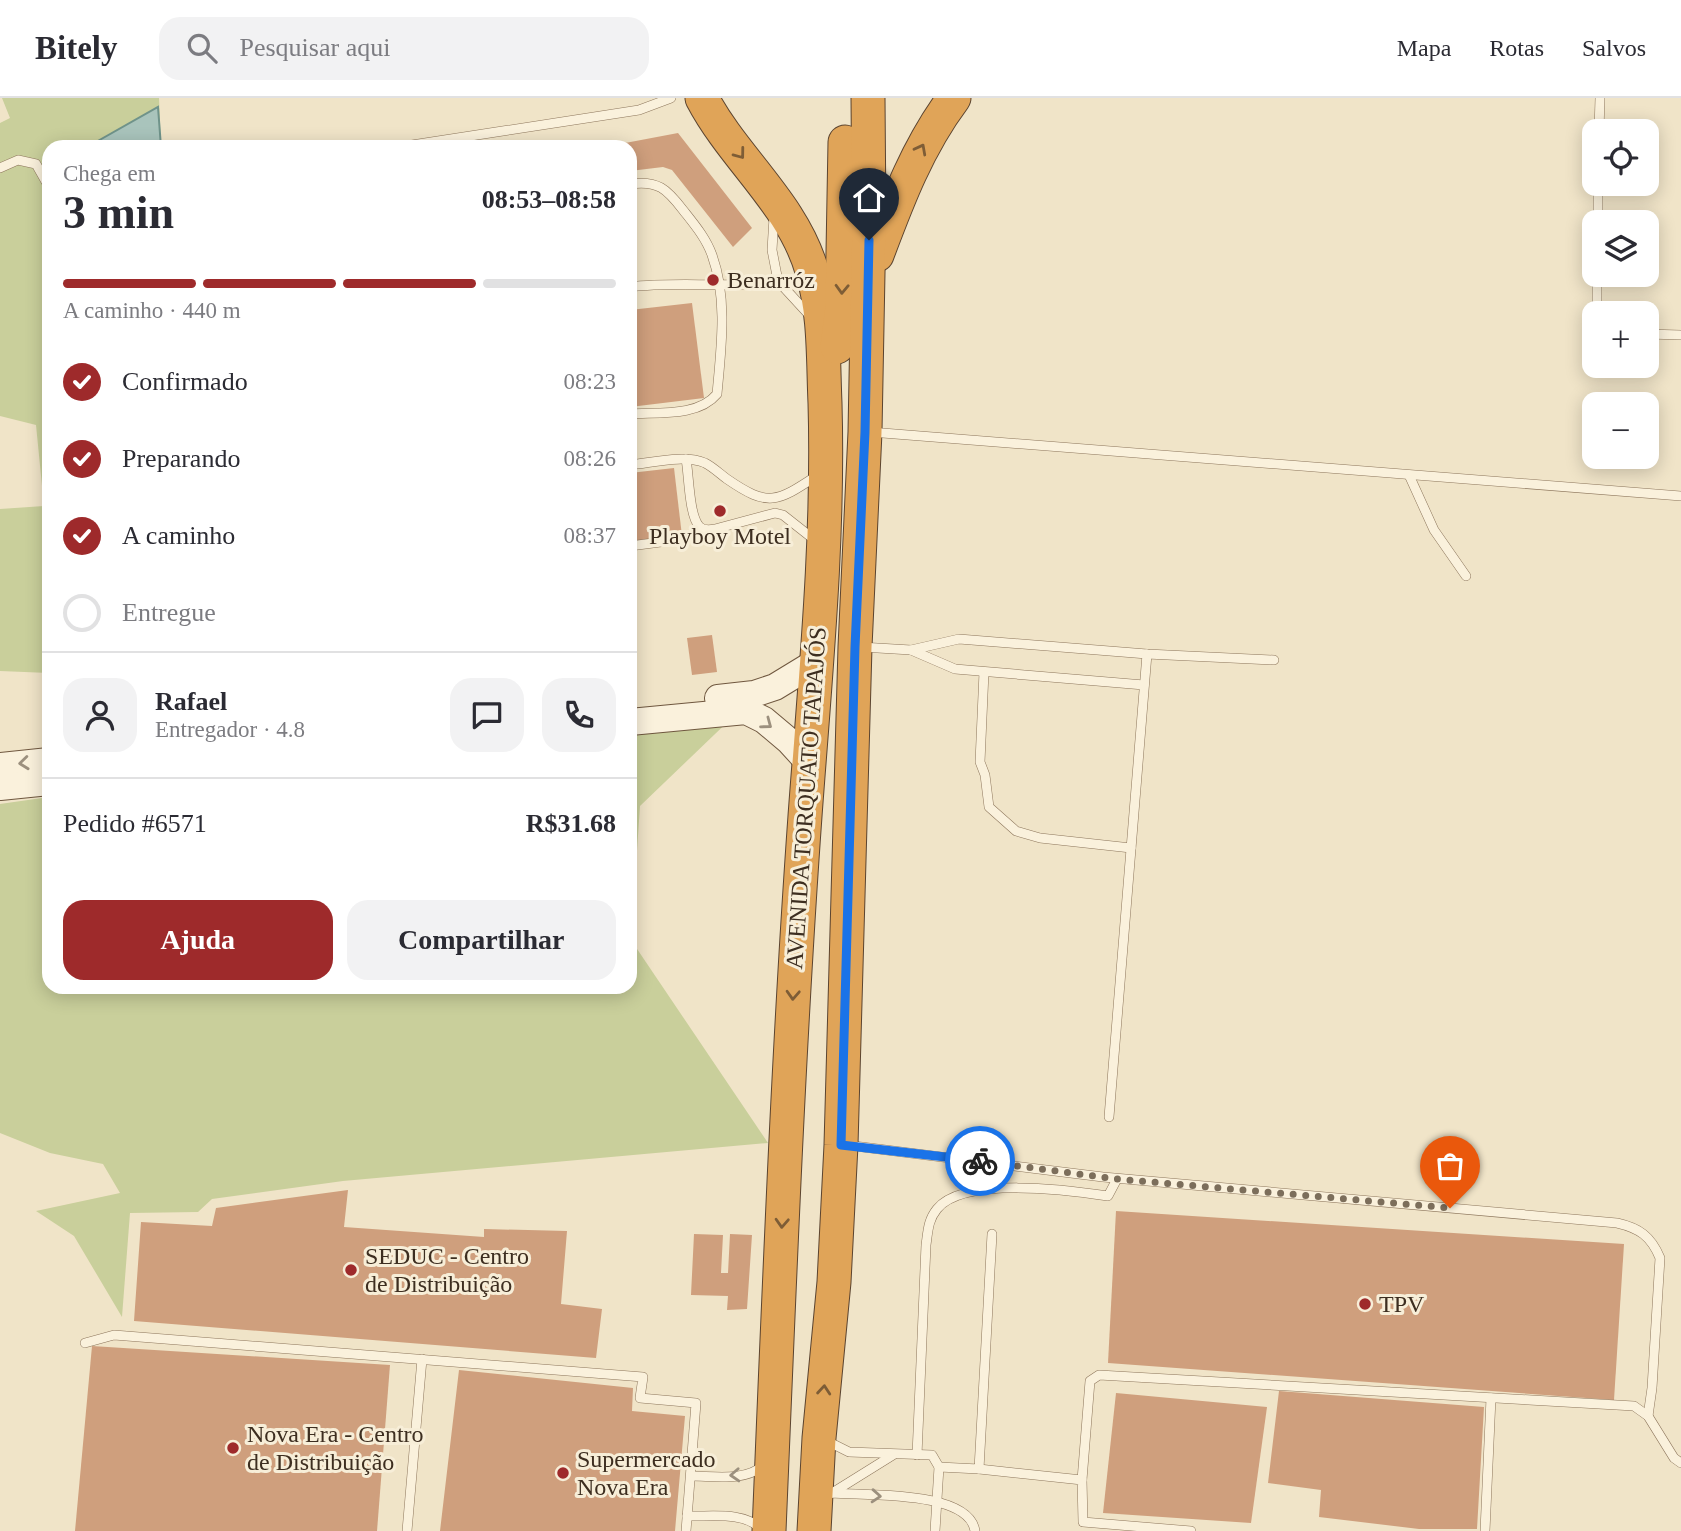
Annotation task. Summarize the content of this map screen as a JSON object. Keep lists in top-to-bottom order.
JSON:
{
  "streets": {
    "highway": ["AVENIDA TORQUATO TAPAJÓS"]
  },
  "places": [
    "Benarróz",
    "Playboy Motel",
    "SEDUC - Centro de Distribuição",
    "TPV",
    "Nova Era - Centro de Distribuição",
    "Supermercado Nova Era"
  ],
  "page": {
    "header": "Bitely",
    "search": "Pesquisar aqui",
    "nav": ["Mapa", "Rotas", "Salvos"],
    "map_buttons": ["+", "−"],
    "heading": ["3 min", "Chega em", "08:53–08:58"],
    "panel": [
      "Rafael",
      "Entregador · 4.8",
      "Pedido #6571",
      "R$31.68"
    ],
    "bar": "A caminho · 440 m",
    "list": [
      ["Confirmado", "08:23"],
      ["Preparando", "08:26"],
      ["A caminho", "08:37"],
      "Entregue"
    ],
    "buttons": ["Ajuda", "Compartilhar"]
  }
}
